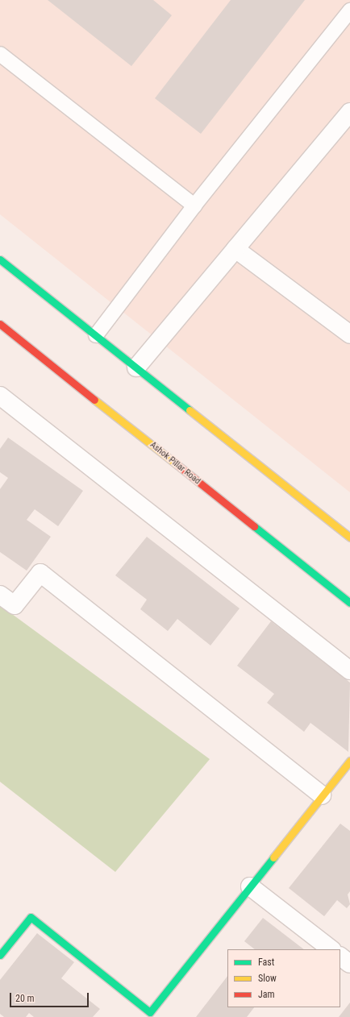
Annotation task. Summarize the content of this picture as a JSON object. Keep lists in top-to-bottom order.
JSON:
{
  "streets": {
    "main road": ["Ashok Pillar Road"]
  },
  "legend": ["Fast", "Slow", "Jam"],
  "scale_bar": "20 m"
}
